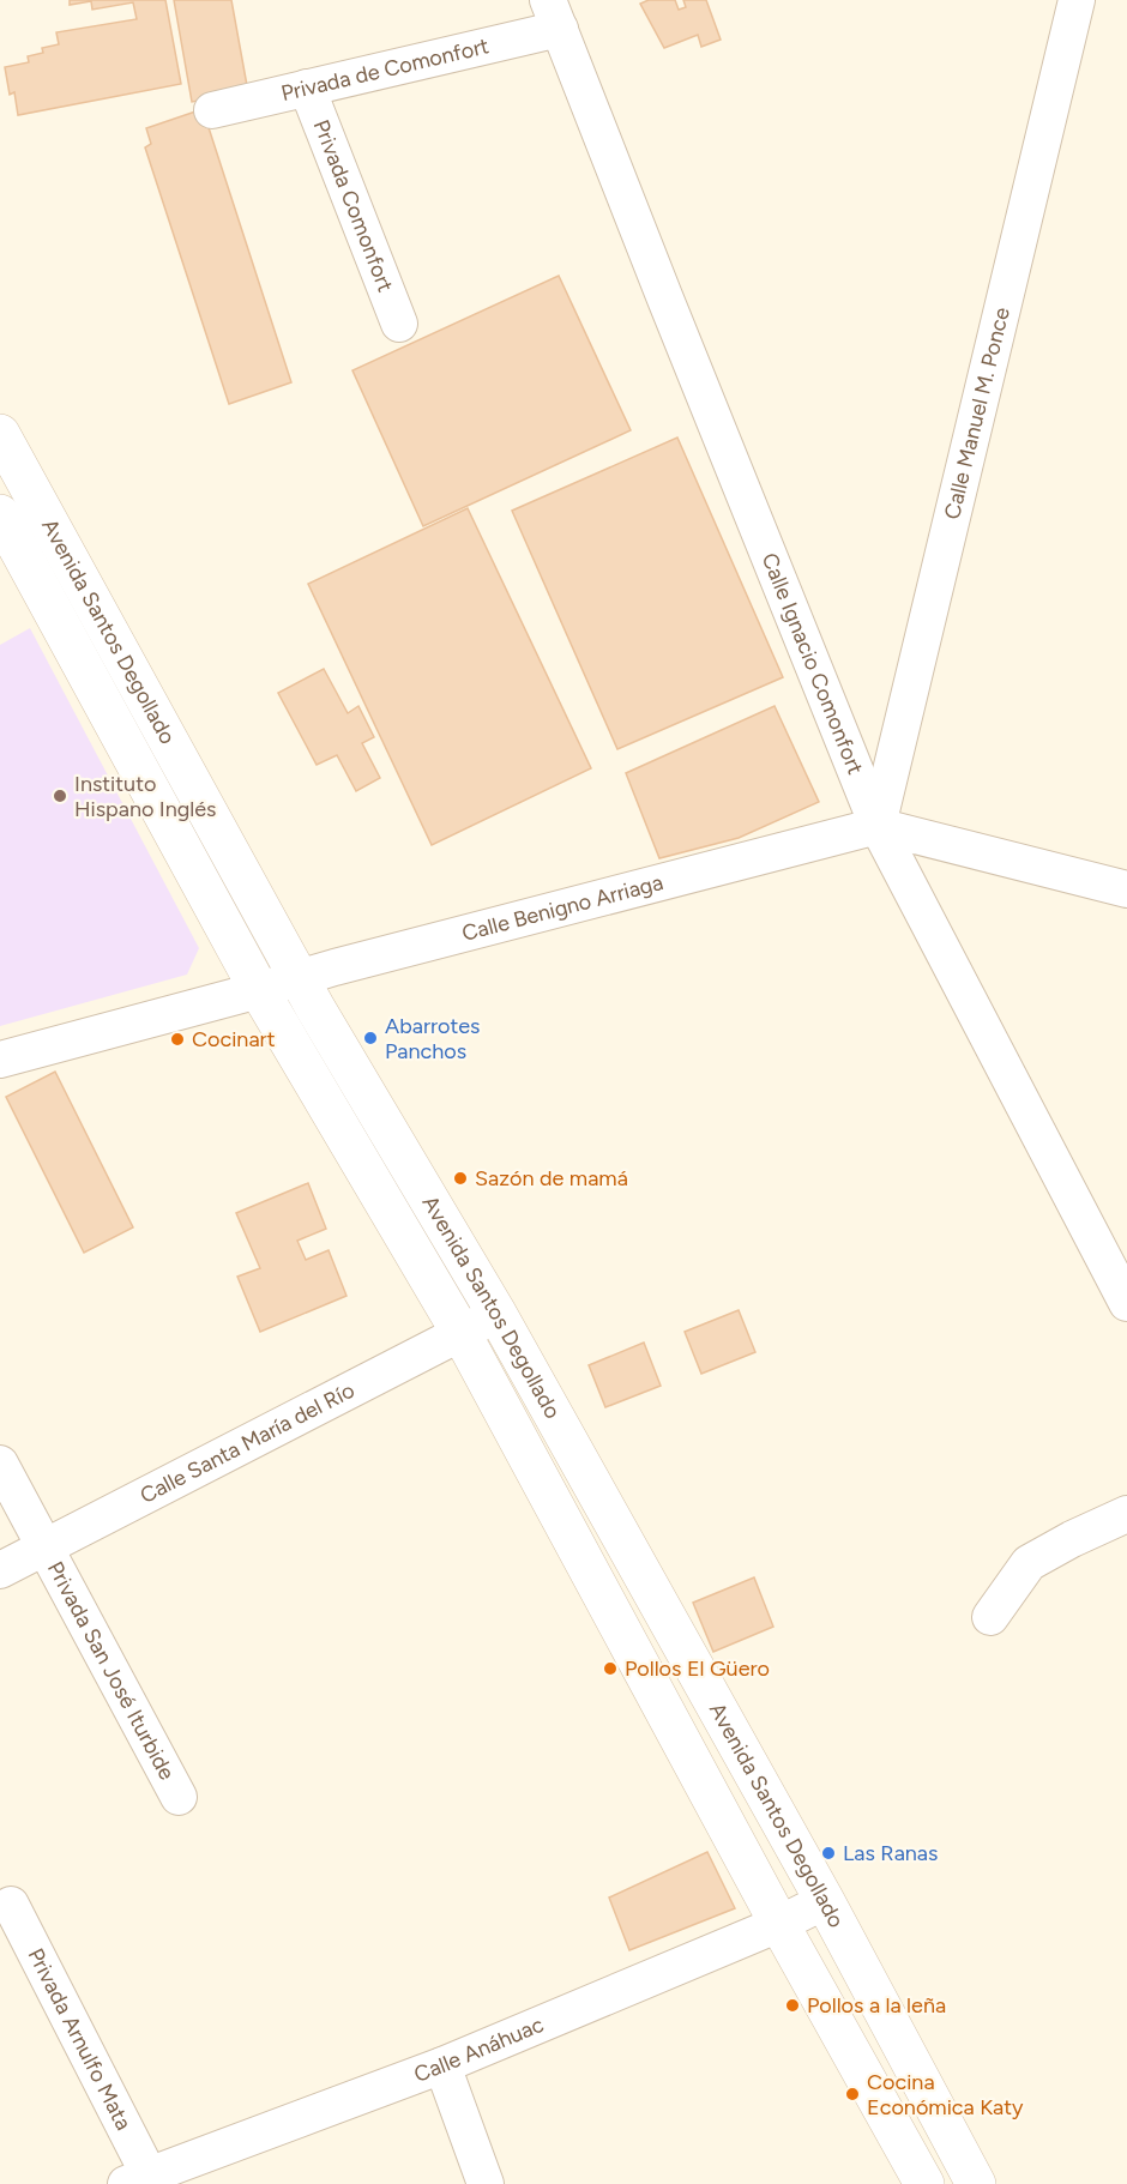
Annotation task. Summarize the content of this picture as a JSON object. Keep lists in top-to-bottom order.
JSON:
{
  "streets": {
    "main road": ["Avenida Santos Degollado"],
    "street": [
      "Privada de Comonfort",
      "Privada Comonfort",
      "Calle Manuel M. Ponce",
      "Calle Ignacio Comonfort",
      "Calle Benigno Arriaga",
      "Calle Santa María del Río",
      "Privada San José Iturbide",
      "Privada Arnulfo Mata",
      "Calle Anáhuac"
    ]
  },
  "crossings": [
    ["Privada de Comonfort", "Privada Comonfort"],
    ["Privada de Comonfort", "Calle Ignacio Comonfort"],
    ["Calle Manuel M. Ponce", "Calle Ignacio Comonfort"],
    ["Calle Manuel M. Ponce", "Calle Benigno Arriaga"],
    ["Avenida Santos Degollado", "Calle Benigno Arriaga"],
    ["Avenida Santos Degollado", "Calle Santa María del Río"],
    ["Avenida Santos Degollado", "Calle Anáhuac"],
    ["Calle Ignacio Comonfort", "Calle Benigno Arriaga"],
    ["Calle Santa María del Río", "Privada San José Iturbide"],
    ["Privada Arnulfo Mata", "Calle Anáhuac"]
  ],
  "places": [
    "Instituto Hispano Inglés",
    "Abarrotes Panchos",
    "Cocinart",
    "Sazón de mamá",
    "Pollos El Güero",
    "Las Ranas",
    "Pollos a la leña",
    "Cocina Económica Katy"
  ]
}
